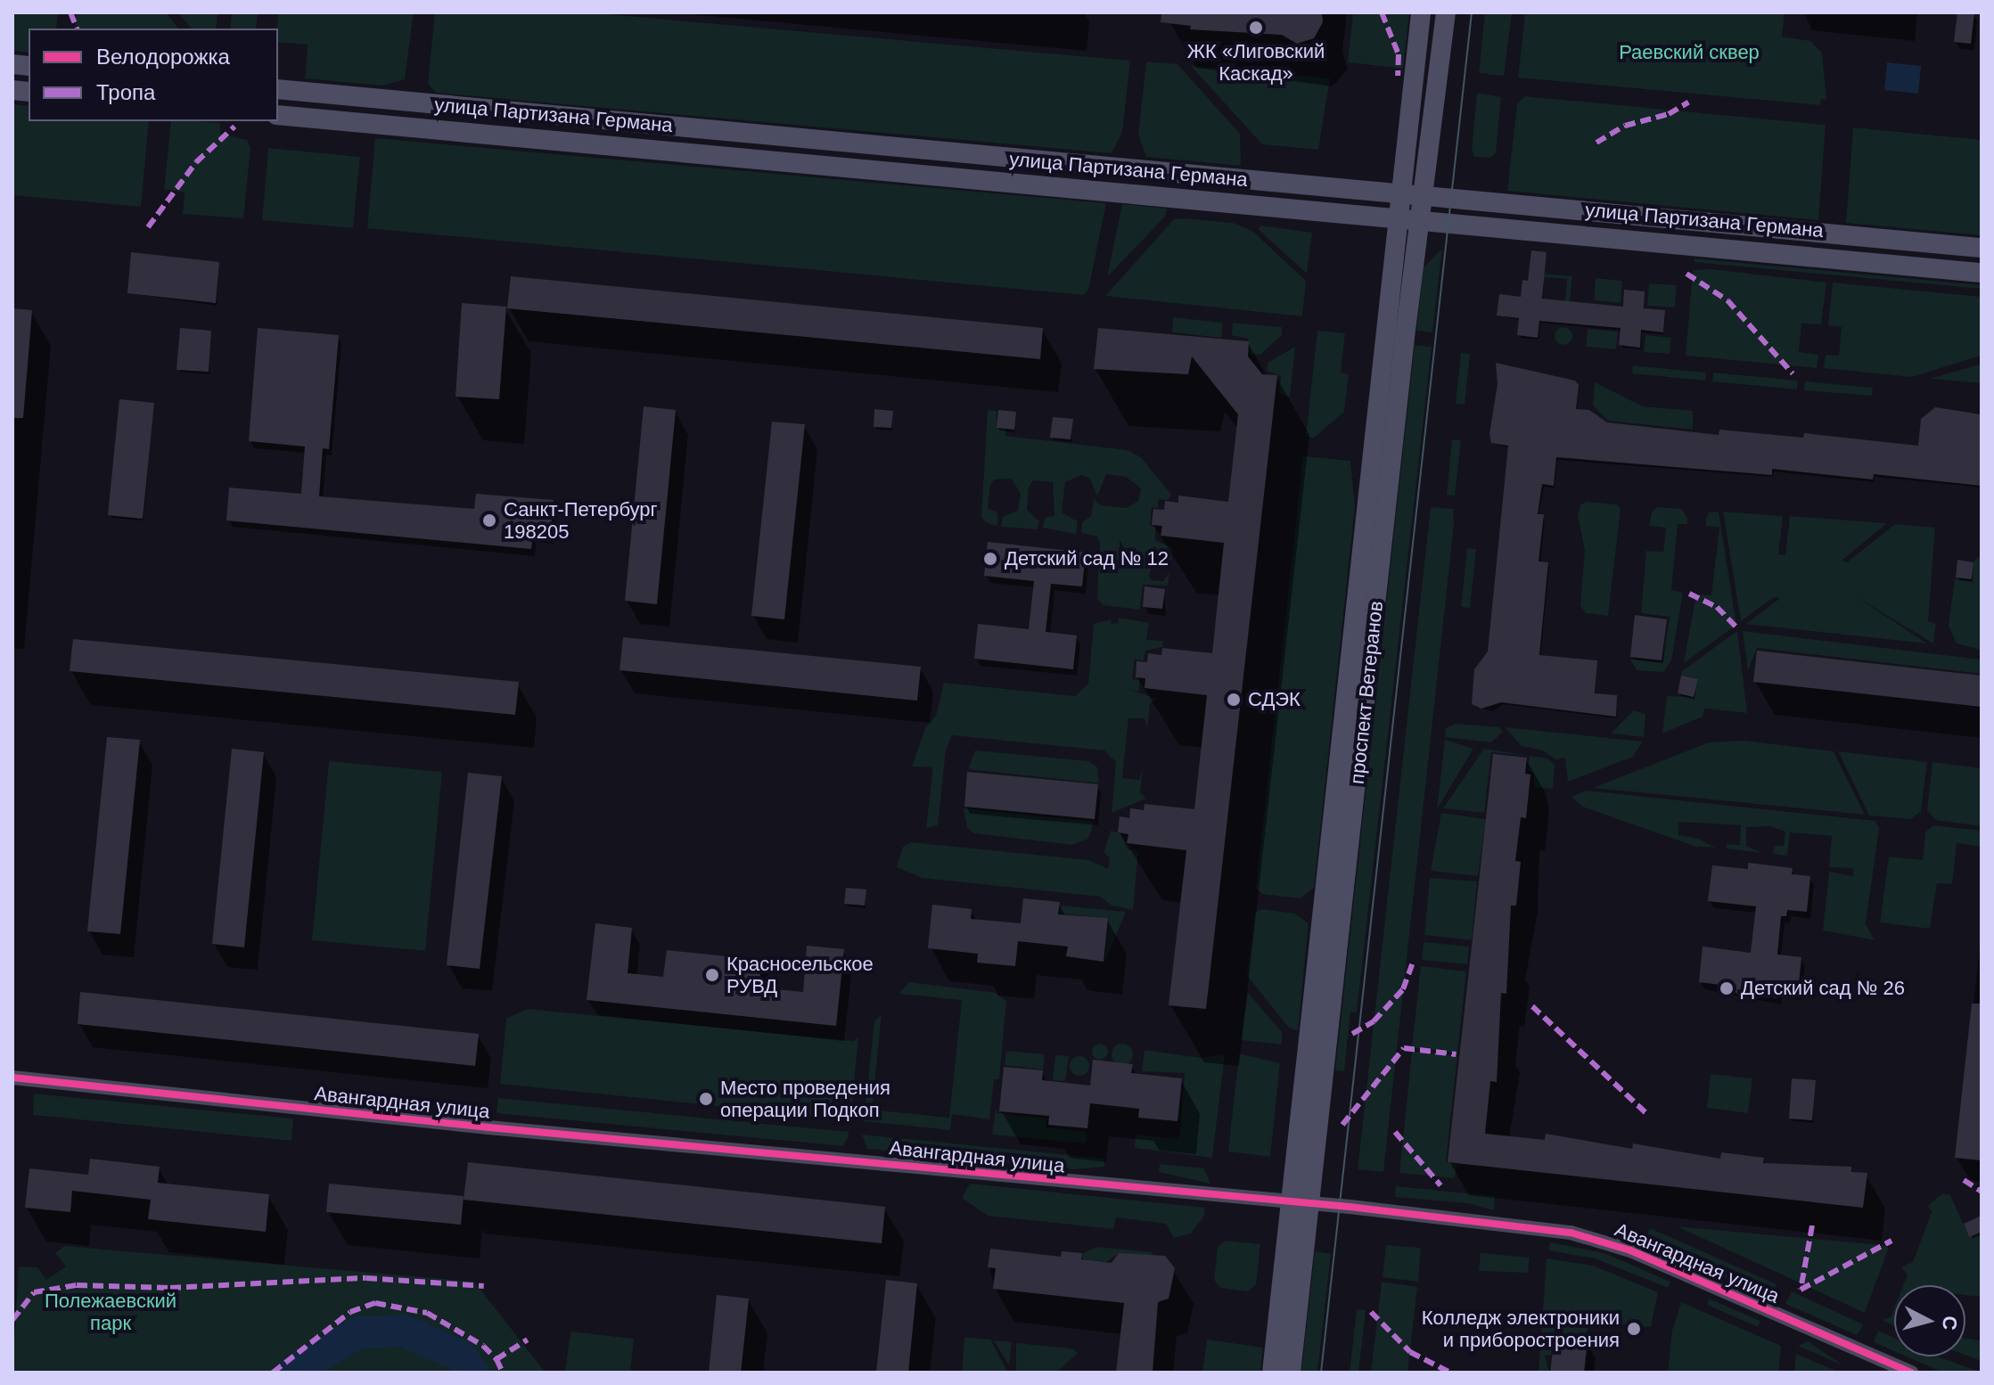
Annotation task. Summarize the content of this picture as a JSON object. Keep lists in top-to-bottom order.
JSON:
{
  "streets": {
    "main road": ["улица Партизана Германа", "проспект Ветеранов"],
    "street": ["Авангардная улица"]
  },
  "crossings": [
    ["улица Партизана Германа", "проспект Ветеранов"],
    ["проспект Ветеранов", "Авангардная улица"]
  ],
  "parks": ["Раевский сквер", "Полежаевский парк"],
  "places": [
    "ЖК «Лиговский Каскад»",
    "Санкт-Петербург 198205",
    "Детский сад № 12",
    "СДЭК",
    "Красносельское РУВД",
    "Детский сад № 26",
    "Место проведения операции Подкоп",
    "Колледж электроники и приборостроения"
  ],
  "legend": ["Велодорожка", "Тропа"],
  "north": "right"
}
